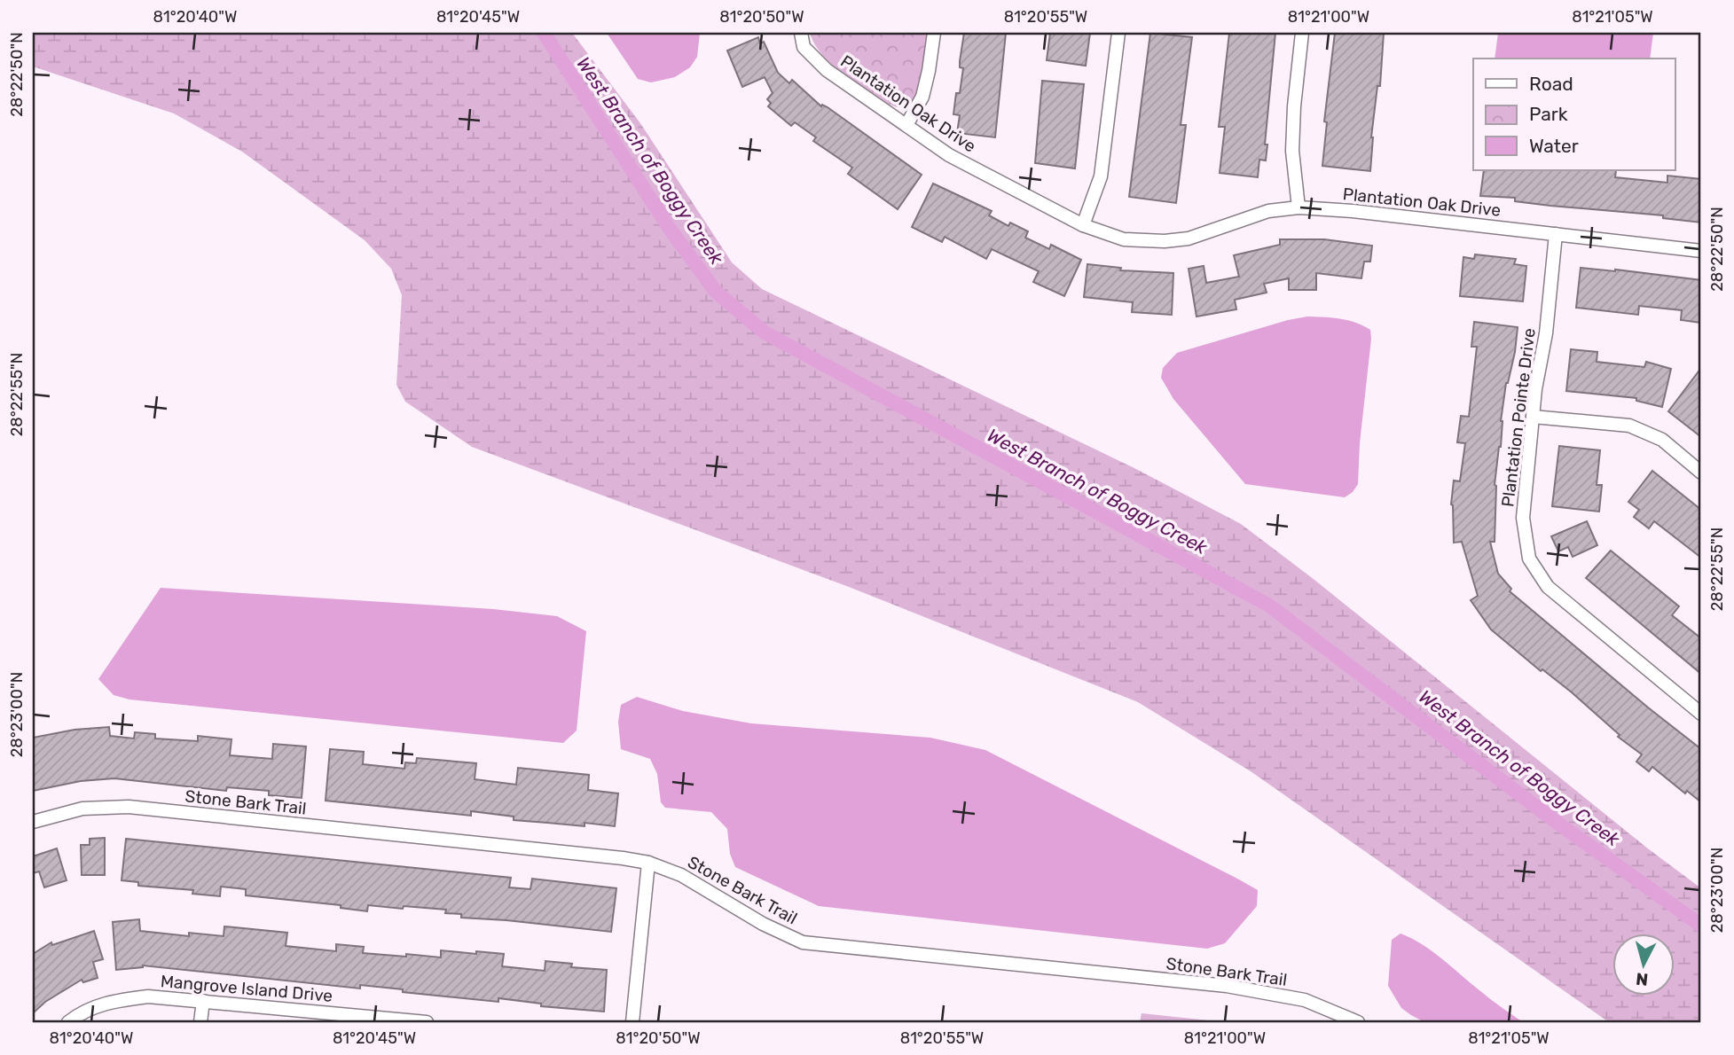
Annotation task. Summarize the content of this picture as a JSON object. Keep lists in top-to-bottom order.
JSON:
{
  "streets": {
    "street": [
      "Plantation Oak Drive",
      "Plantation Pointe Drive",
      "Stone Bark Trail",
      "Mangrove Island Drive"
    ]
  },
  "crossings": [
    ["Plantation Oak Drive", "Plantation Pointe Drive"]
  ],
  "water": ["West Branch of Boggy Creek"],
  "legend": ["Road", "Park", "Water"],
  "north": "bottom",
  "coordinates": [
    "81°20'40\"W",
    "81°20'45\"W",
    "81°20'50\"W",
    "81°20'55\"W",
    "81°21'00\"W",
    "81°21'05\"W",
    "28°22'50\"N",
    "28°22'55\"N",
    "28°23'00\"N"
  ]
}
